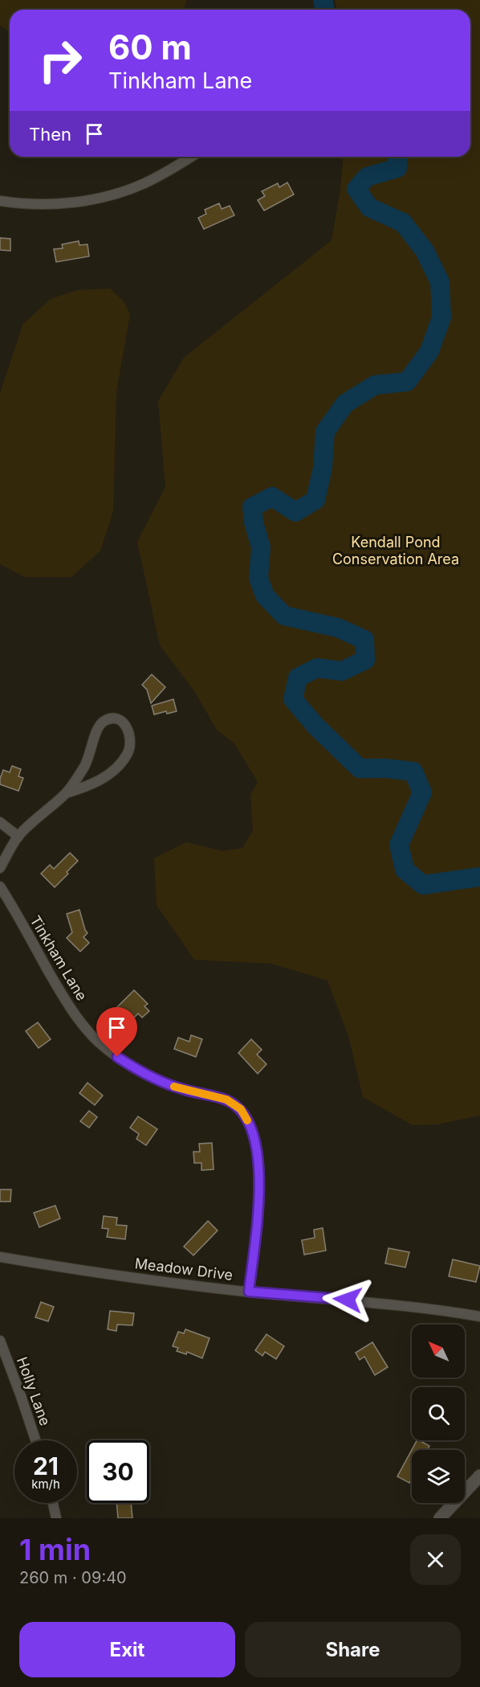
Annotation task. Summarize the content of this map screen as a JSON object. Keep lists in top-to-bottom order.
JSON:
{
  "streets": {
    "street": ["Tinkham Lane", "Meadow Drive", "Holly Lane"]
  },
  "crossings": [
    ["Tinkham Lane", "Meadow Drive"]
  ],
  "parks": ["Kendall Pond Conservation Area"],
  "north": "top left",
  "page": {
    "turn": ["60 m", "Tinkham Lane"],
    "then": "Then",
    "speed": "21 km/h",
    "limit": "30",
    "heading": ["1 min", "260 m · 09:40"],
    "buttons": ["Exit", "Share"]
  }
}
